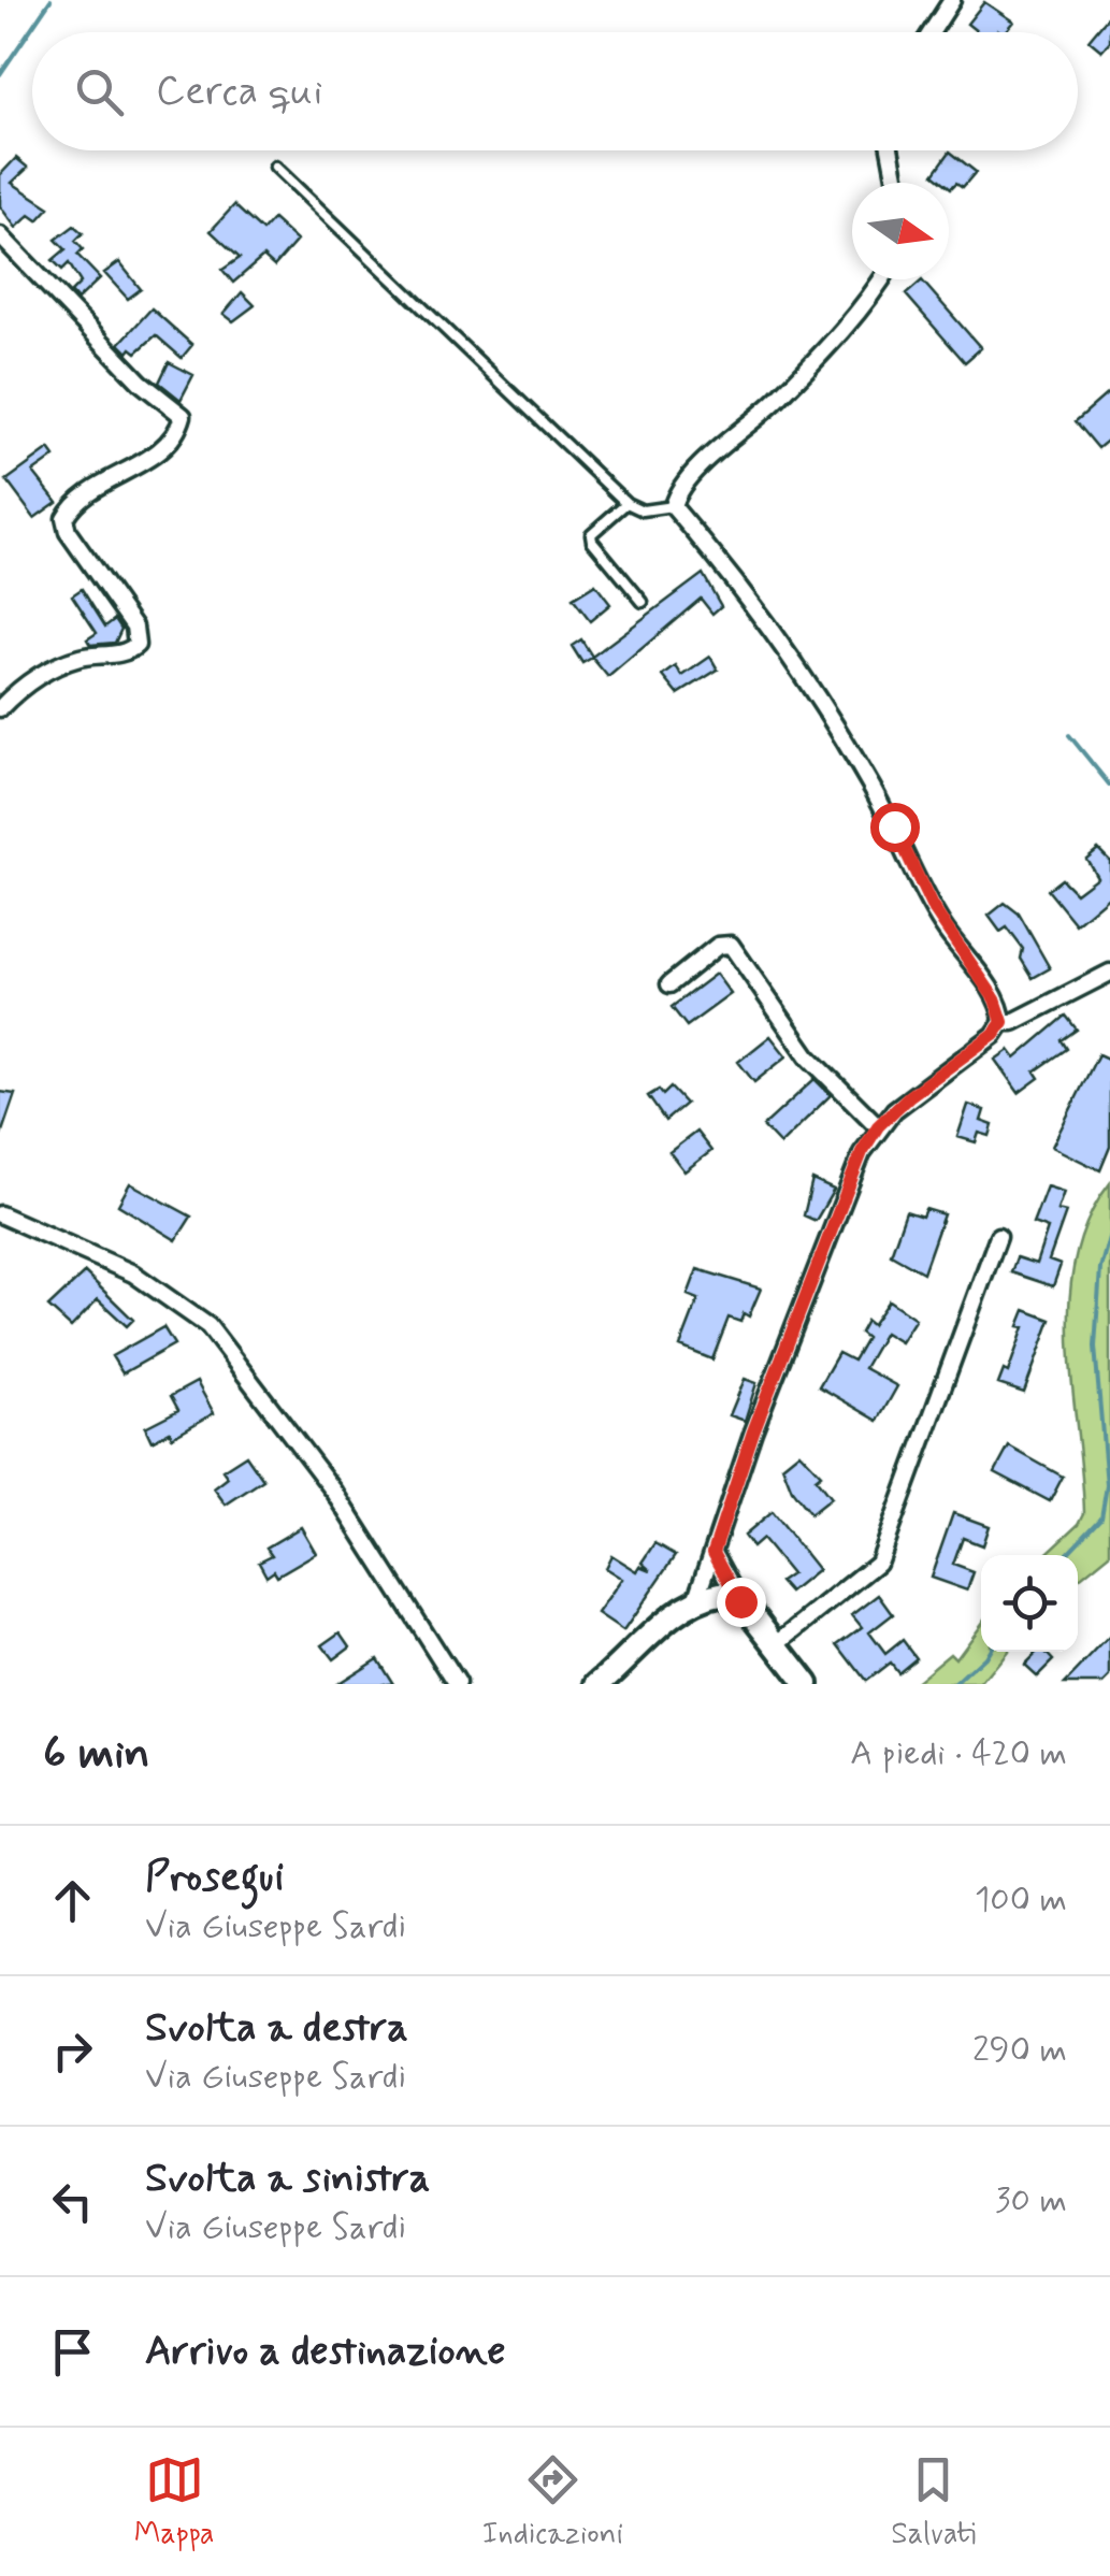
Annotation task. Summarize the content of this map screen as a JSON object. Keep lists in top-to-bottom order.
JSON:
{
  "north": "right",
  "page": {
    "search": "Cerca qui",
    "heading": ["6 min", "A piedi · 420 m"],
    "list": [
      ["Prosegui", "Via Giuseppe Sardi", "100 m"],
      ["Svolta a destra", "Via Giuseppe Sardi", "290 m"],
      ["Svolta a sinistra", "Via Giuseppe Sardi", "30 m"],
      "Arrivo a destinazione"
    ],
    "nav": ["Mappa", "Indicazioni", "Salvati"]
  }
}
